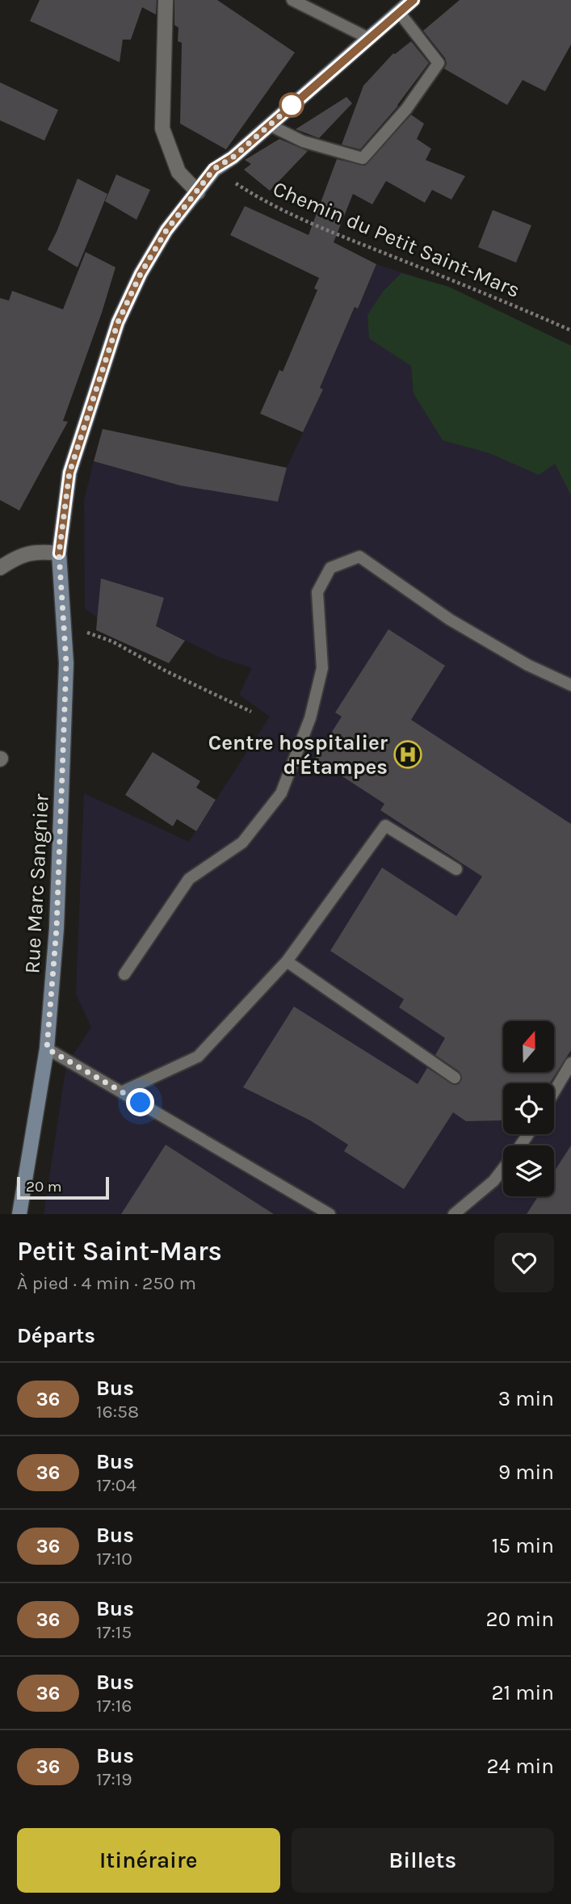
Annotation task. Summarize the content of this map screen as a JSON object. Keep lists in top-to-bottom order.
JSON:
{
  "streets": {
    "street": ["Rue Marc Sangnier"],
    "path": ["Chemin du Petit Saint-Mars"]
  },
  "crossings": [
    ["Chemin du Petit Saint-Mars", "Rue Marc Sangnier"]
  ],
  "places": {
    "hospital": ["Centre hospitalier d'Étampes"]
  },
  "lines": ["bus line 36"],
  "scale_bar": "20 m",
  "north": "top",
  "page": {
    "scale": "20 m",
    "heading": [
      ["Petit Saint-Mars", "À pied · 4 min · 250 m"],
      "Départs"
    ],
    "list": [
      {
        "mark": "36",
        "name": "Bus",
        "note": "16:58",
        "value": "3 min"
      },
      {
        "mark": "36",
        "name": "Bus",
        "note": "17:04",
        "value": "9 min"
      },
      {
        "mark": "36",
        "name": "Bus",
        "note": "17:10",
        "value": "15 min"
      },
      {
        "mark": "36",
        "name": "Bus",
        "note": "17:15",
        "value": "20 min"
      },
      {
        "mark": "36",
        "name": "Bus",
        "note": "17:16",
        "value": "21 min"
      },
      {
        "mark": "36",
        "name": "Bus",
        "note": "17:19",
        "value": "24 min"
      }
    ],
    "buttons": ["Itinéraire", "Billets"]
  }
}
